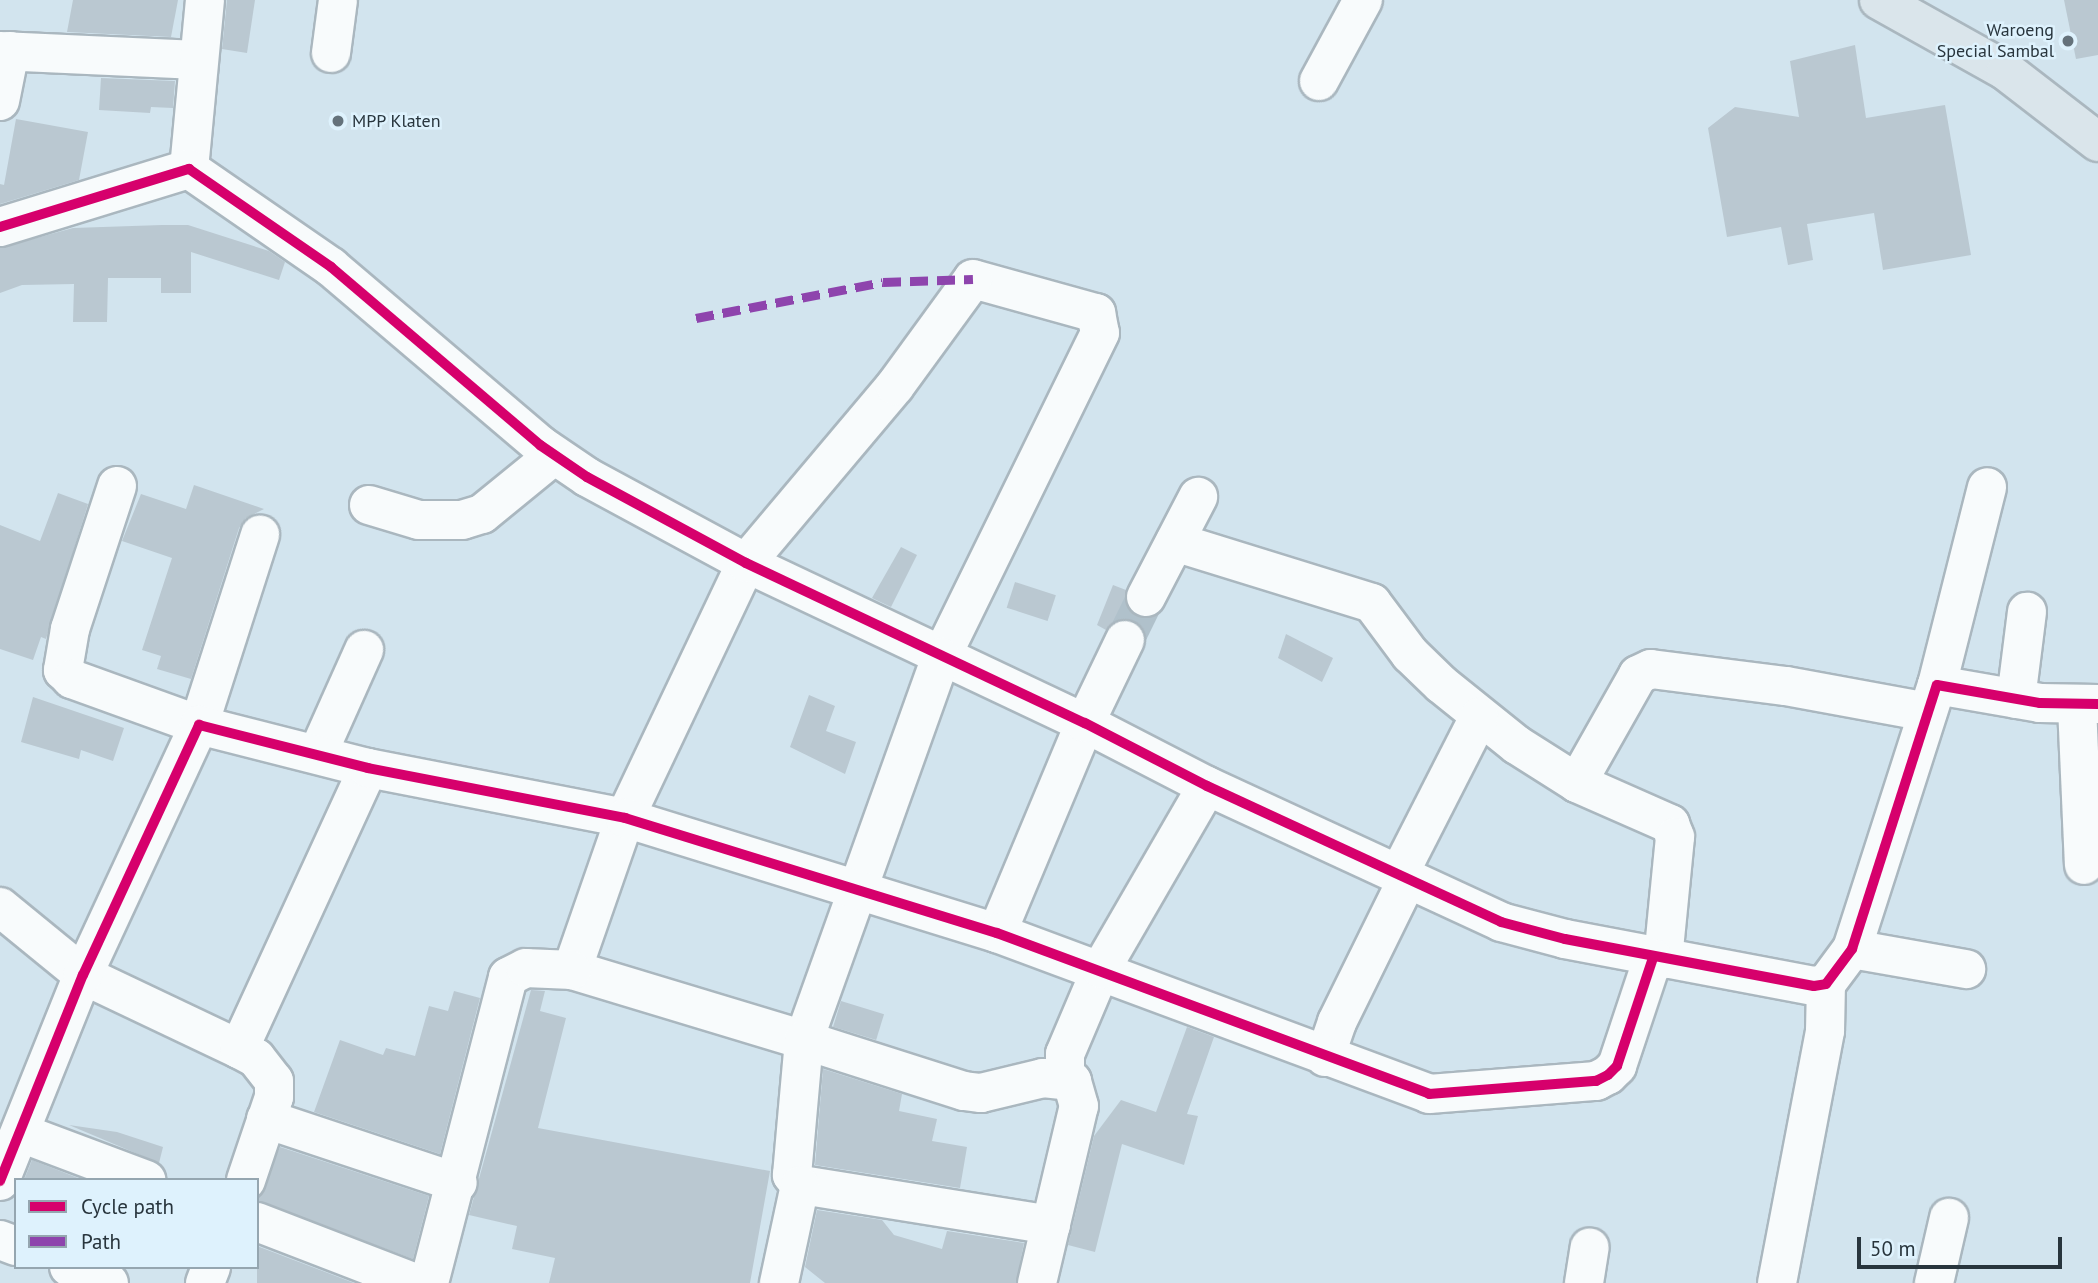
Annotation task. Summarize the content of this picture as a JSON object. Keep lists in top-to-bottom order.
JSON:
{
  "places": ["Waroeng Special Sambal", "MPP Klaten"],
  "legend": ["Cycle path", "Path"],
  "scale_bar": "50 m"
}
